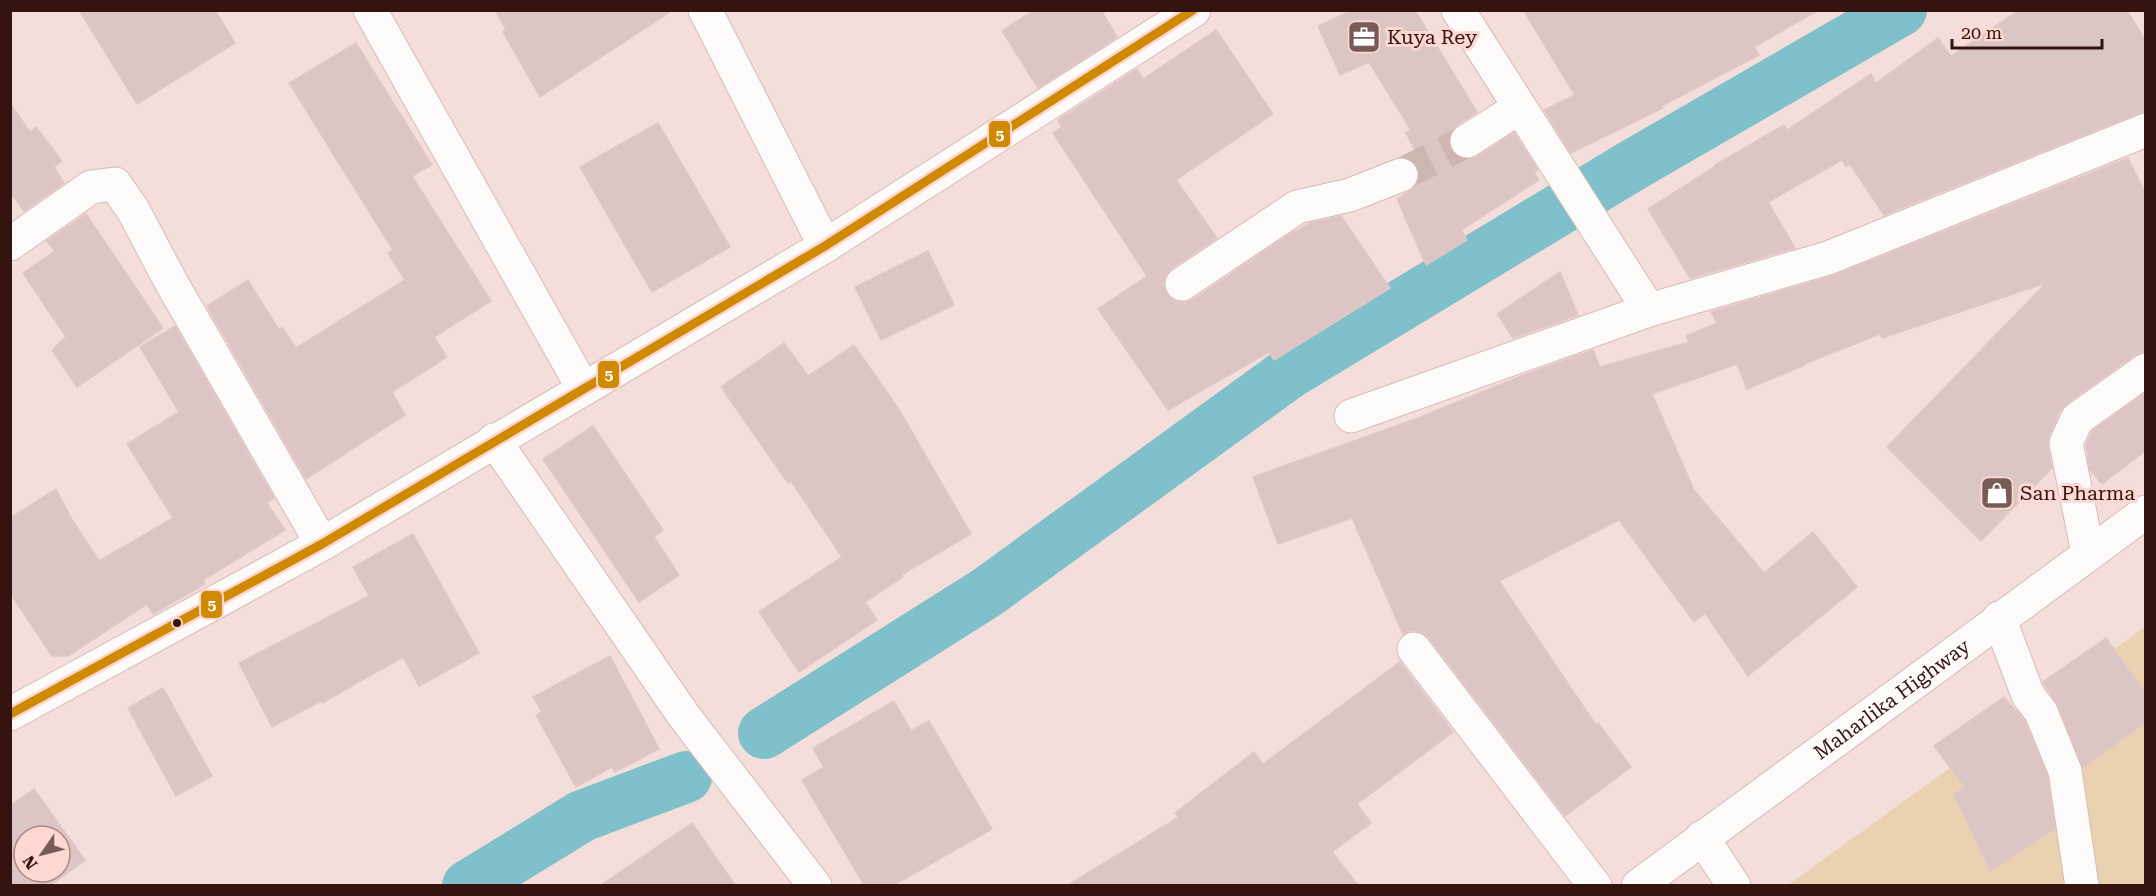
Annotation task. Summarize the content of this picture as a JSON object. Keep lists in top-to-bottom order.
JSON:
{
  "streets": {
    "main road": ["Maharlika Highway"]
  },
  "places": {
    "office": ["Kuya Rey"],
    "shop": ["San Pharma"]
  },
  "lines": ["transit line 5"],
  "scale_bar": "20 m",
  "north": "bottom left"
}
